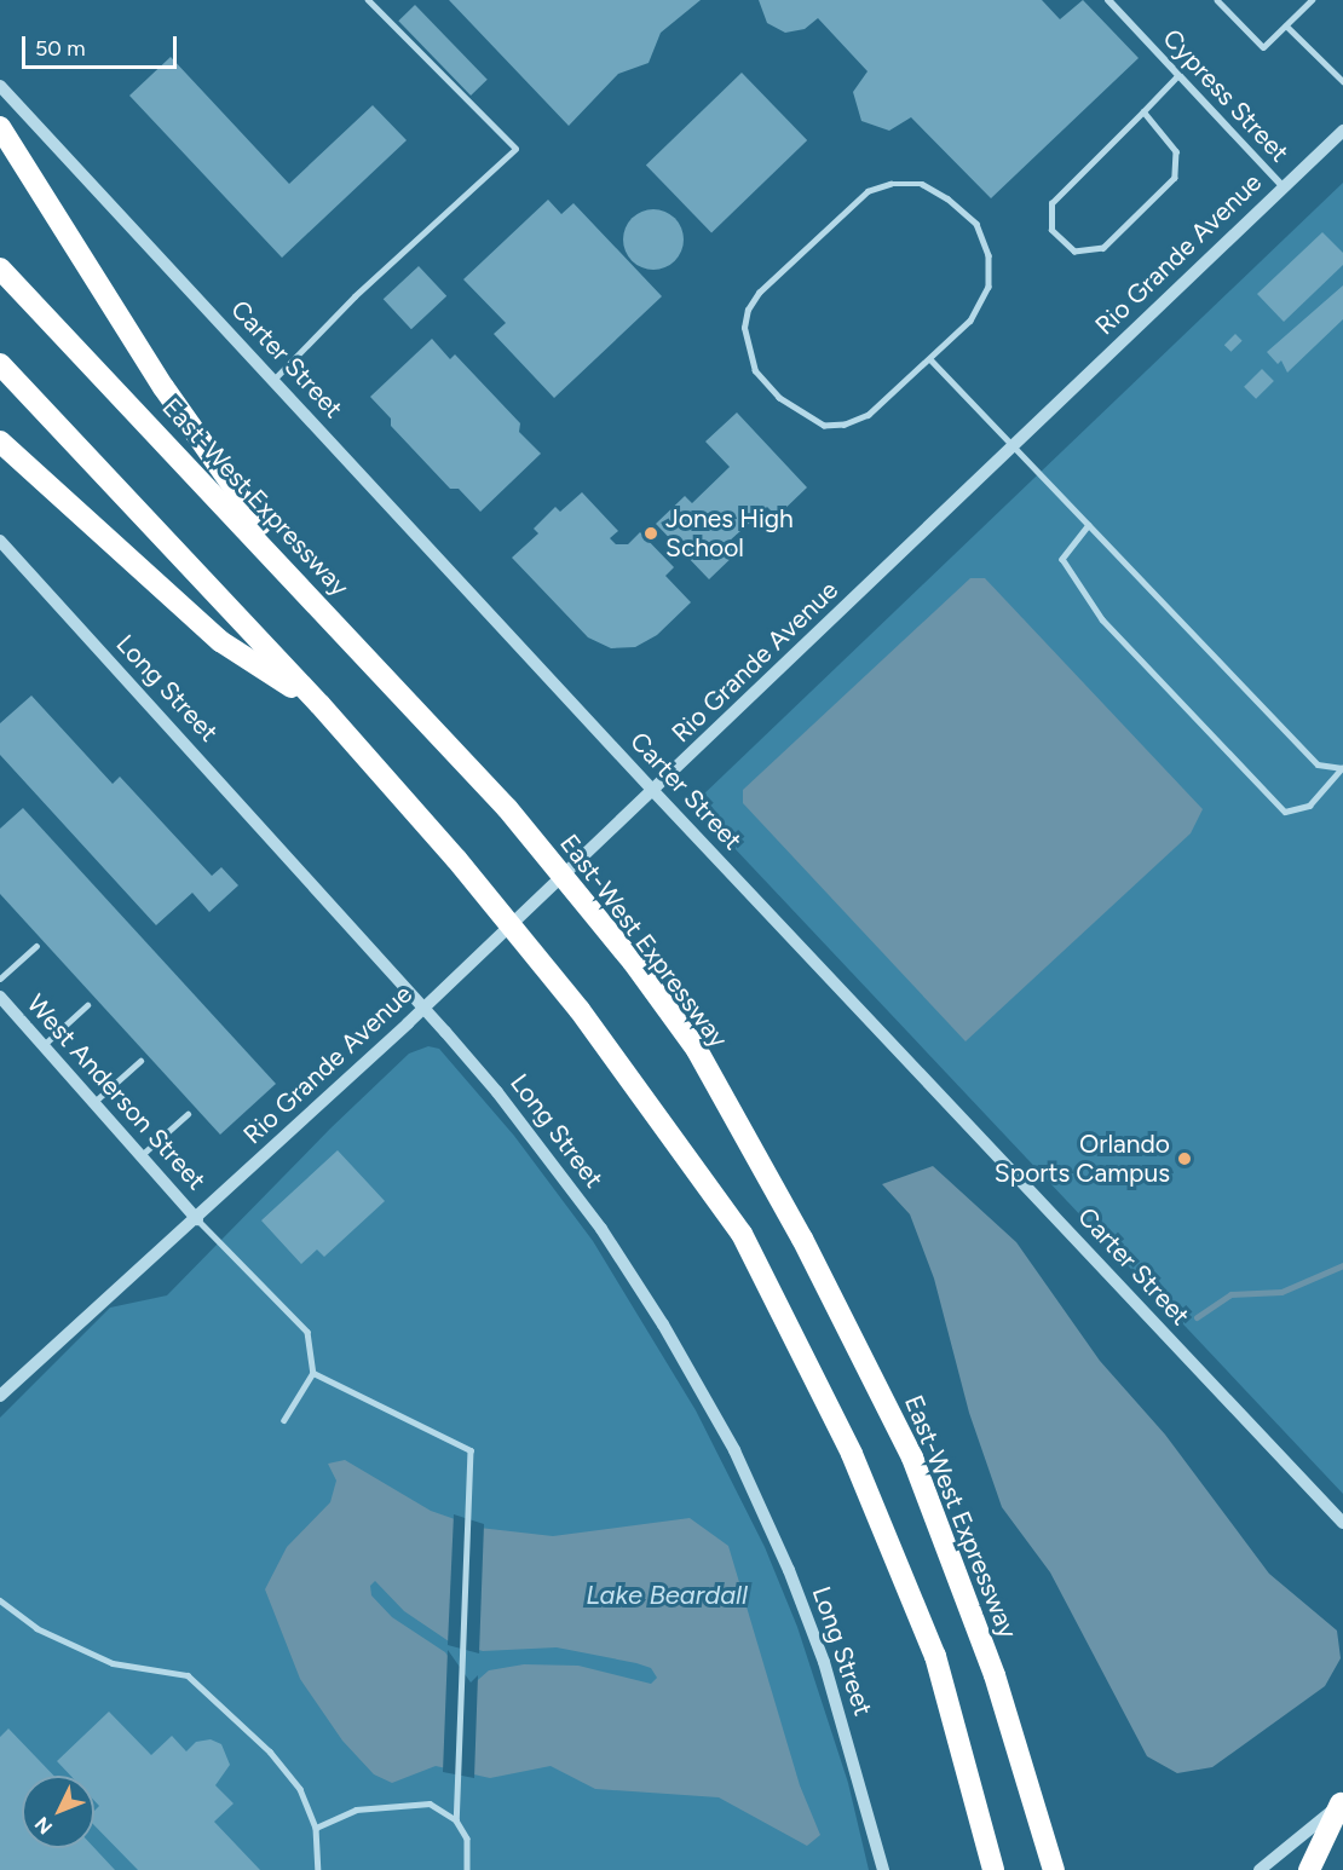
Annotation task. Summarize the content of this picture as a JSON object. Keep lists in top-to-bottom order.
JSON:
{
  "streets": {
    "highway": ["East-West Expressway"],
    "street": [
      "Cypress Street",
      "Rio Grande Avenue",
      "Carter Street",
      "Long Street",
      "West Anderson Street"
    ]
  },
  "crossings": [
    ["Cypress Street", "Rio Grande Avenue"],
    ["Rio Grande Avenue", "Carter Street"],
    ["Rio Grande Avenue", "Long Street"],
    ["Rio Grande Avenue", "West Anderson Street"]
  ],
  "water": ["Lake Beardall"],
  "places": ["Jones High School", "Orlando Sports Campus"],
  "scale_bar": "50 m",
  "north": "bottom left"
}
